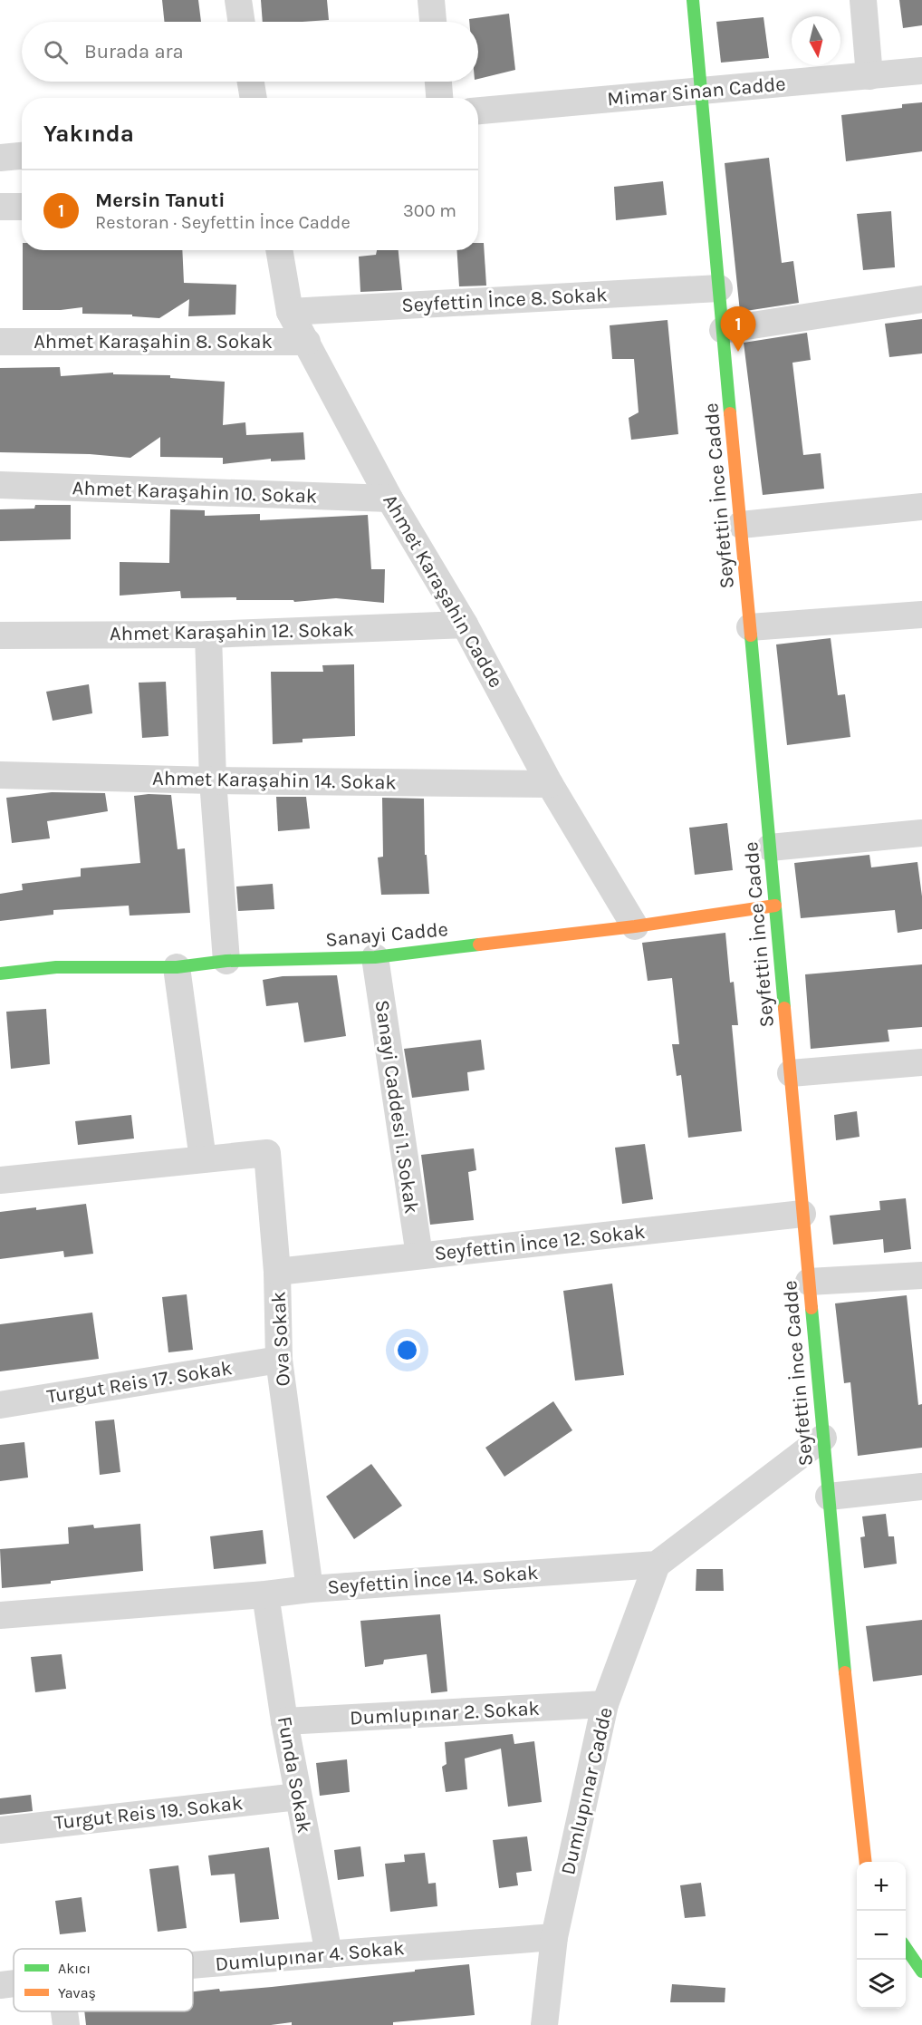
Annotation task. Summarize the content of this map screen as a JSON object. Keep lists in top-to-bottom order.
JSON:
{
  "streets": {
    "main road": ["Seyfettin İnce Cadde", "Sanayi Cadde"],
    "street": [
      "Mimar Sinan Cadde",
      "Seyfettin İnce 8. Sokak",
      "Ahmet Karaşahin 8. Sokak",
      "Ahmet Karaşahin 10. Sokak",
      "Ahmet Karaşahin Cadde",
      "Ahmet Karaşahin 12. Sokak",
      "Ahmet Karaşahin 14. Sokak",
      "Sanayi Caddesi 1. Sokak",
      "Seyfettin İnce 12. Sokak",
      "Ova Sokak",
      "Turgut Reis 17. Sokak",
      "Seyfettin İnce 14. Sokak",
      "Dumlupınar 2. Sokak",
      "Funda Sokak",
      "Dumlupınar Cadde",
      "Turgut Reis 19. Sokak",
      "Dumlupınar 4. Sokak"
    ]
  },
  "crossings": [
    ["Mimar Sinan Cadde", "Seyfettin İnce Cadde"],
    ["Seyfettin İnce 8. Sokak", "Seyfettin İnce Cadde"],
    ["Seyfettin İnce 8. Sokak", "Ahmet Karaşahin Cadde"],
    ["Ahmet Karaşahin 8. Sokak", "Ahmet Karaşahin Cadde"],
    ["Ahmet Karaşahin 10. Sokak", "Ahmet Karaşahin Cadde"],
    ["Seyfettin İnce Cadde", "Sanayi Cadde"],
    ["Seyfettin İnce Cadde", "Seyfettin İnce 12. Sokak"],
    ["Ahmet Karaşahin Cadde", "Ahmet Karaşahin 12. Sokak"],
    ["Ahmet Karaşahin Cadde", "Ahmet Karaşahin 14. Sokak"],
    ["Ahmet Karaşahin Cadde", "Sanayi Cadde"],
    ["Sanayi Cadde", "Sanayi Caddesi 1. Sokak"],
    ["Sanayi Caddesi 1. Sokak", "Seyfettin İnce 12. Sokak"],
    ["Seyfettin İnce 12. Sokak", "Ova Sokak"],
    ["Ova Sokak", "Turgut Reis 17. Sokak"],
    ["Ova Sokak", "Seyfettin İnce 14. Sokak"],
    ["Seyfettin İnce 14. Sokak", "Funda Sokak"],
    ["Seyfettin İnce 14. Sokak", "Dumlupınar Cadde"],
    ["Dumlupınar 2. Sokak", "Funda Sokak"],
    ["Dumlupınar 2. Sokak", "Dumlupınar Cadde"],
    ["Funda Sokak", "Turgut Reis 19. Sokak"],
    ["Funda Sokak", "Dumlupınar 4. Sokak"],
    ["Dumlupınar Cadde", "Dumlupınar 4. Sokak"]
  ],
  "legend": ["Akıcı", "Yavaş"],
  "north": "bottom",
  "page": {
    "search": "Burada ara",
    "heading": "Yakında",
    "list": [
      {
        "mark": "1",
        "name": "Mersin Tanuti",
        "note": "Restoran · Seyfettin İnce Cadde",
        "value": "300 m"
      }
    ],
    "pins": "1",
    "map_buttons": ["+", "−"]
  }
}
